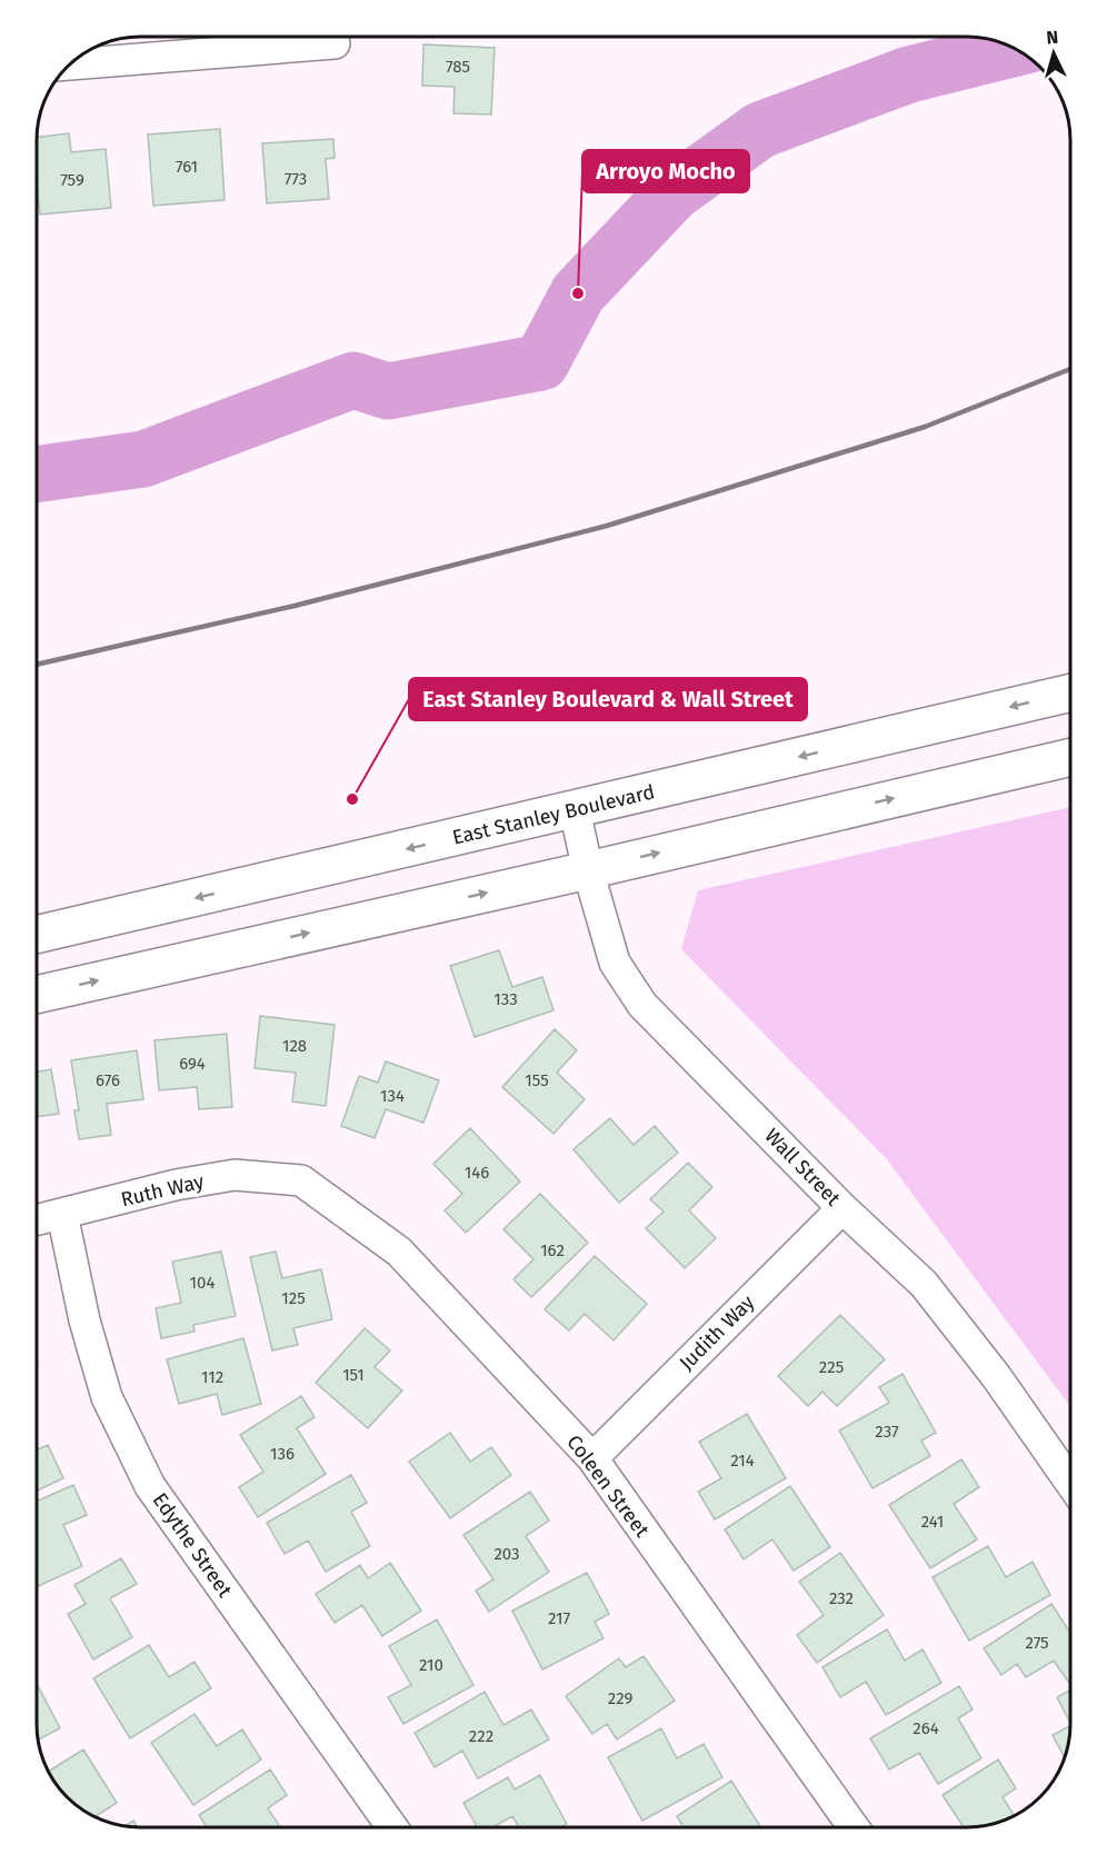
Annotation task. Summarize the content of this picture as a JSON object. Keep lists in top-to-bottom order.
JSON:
{
  "streets": {
    "main road": ["East Stanley Boulevard"],
    "street": [
      "Wall Street",
      "Ruth Way",
      "Judith Way",
      "Coleen Street",
      "Edythe Street"
    ]
  },
  "crossings": [
    ["East Stanley Boulevard", "Wall Street"],
    ["Wall Street", "Judith Way"],
    ["Ruth Way", "Coleen Street"],
    ["Ruth Way", "Edythe Street"],
    ["Judith Way", "Coleen Street"]
  ],
  "places": ["Arroyo Mocho", "East Stanley Boulevard & Wall Street"],
  "house_numbers": [
    "785",
    "761",
    "773",
    "759",
    "133",
    "128",
    "694",
    "676",
    "155",
    "134",
    "146",
    "162",
    "104",
    "125",
    "225",
    "151",
    "112",
    "237",
    "136",
    "214",
    "241",
    "203",
    "232",
    "217",
    "275",
    "210",
    "229",
    "264",
    "222"
  ],
  "north": "top"
}
